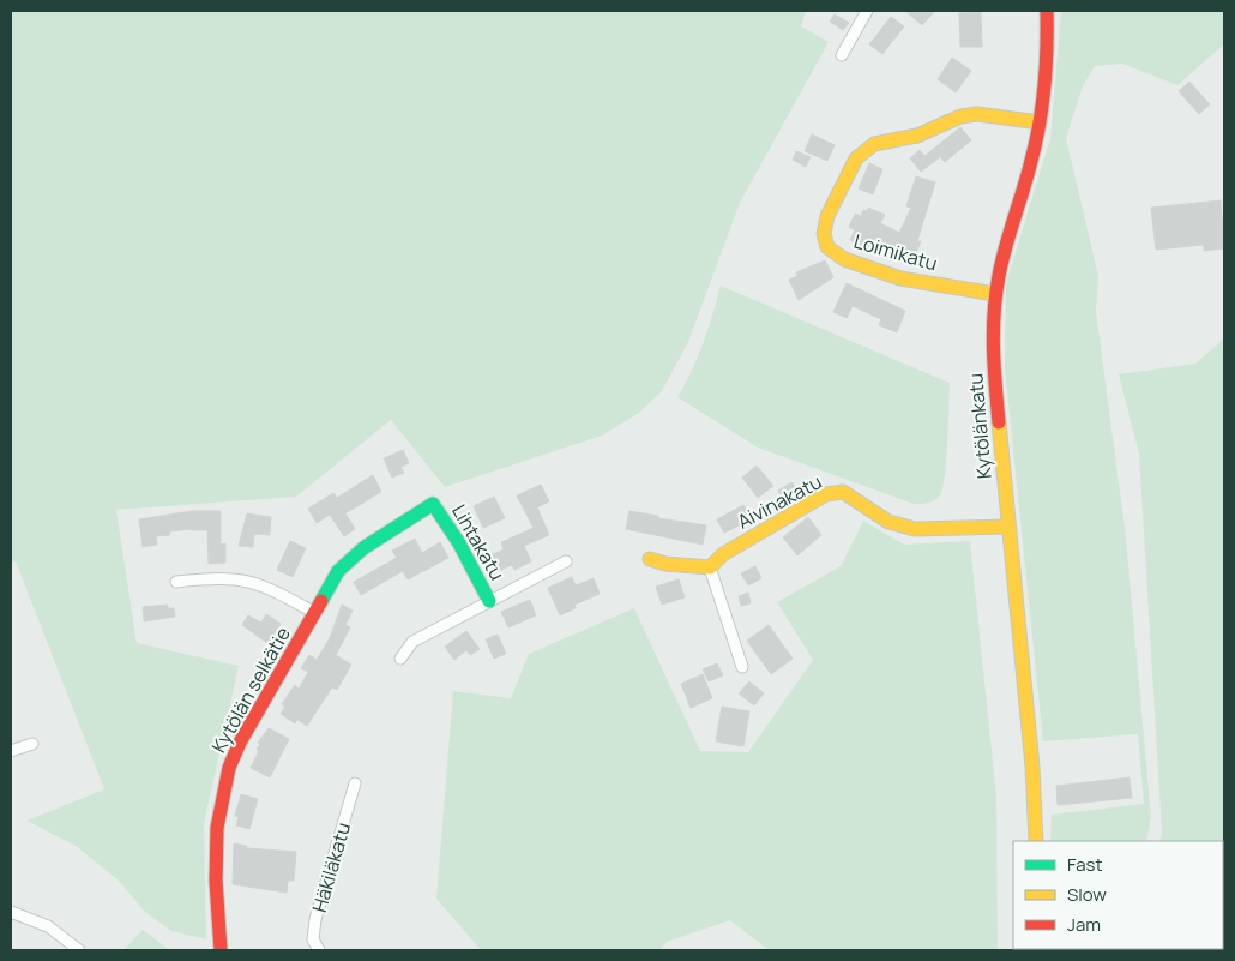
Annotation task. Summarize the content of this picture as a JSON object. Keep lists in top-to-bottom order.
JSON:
{
  "streets": {
    "street": [
      "Loimikatu",
      "Kytölänkatu",
      "Aivinakatu",
      "Lihtakatu",
      "Kytölän selkätie",
      "Häkiläkatu"
    ]
  },
  "crossings": [
    ["Loimikatu", "Kytölänkatu"],
    ["Kytölänkatu", "Aivinakatu"],
    ["Lihtakatu", "Kytölän selkätie"]
  ],
  "legend": ["Fast", "Slow", "Jam"]
}
